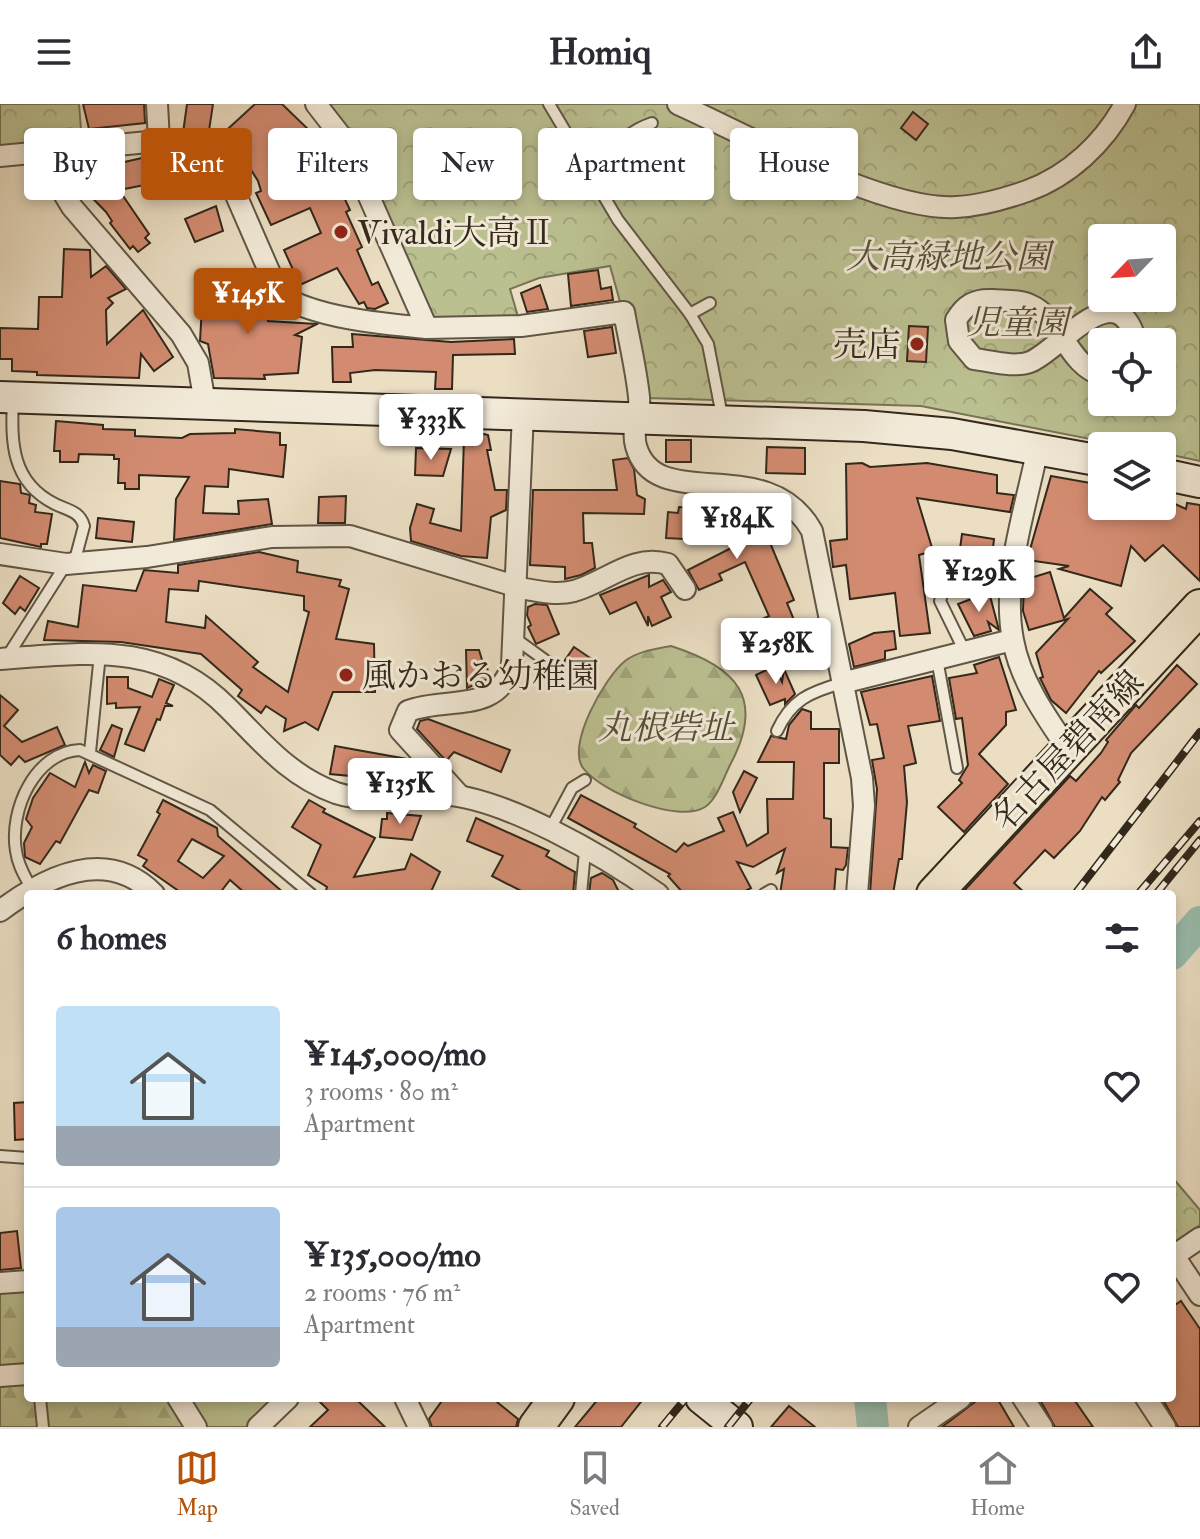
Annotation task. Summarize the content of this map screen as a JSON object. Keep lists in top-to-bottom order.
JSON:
{
  "streets": {
    "main road": ["名古屋碧南線"]
  },
  "parks": ["大高緑地公園", "児童園", "丸根砦址"],
  "places": ["Vivaldi大高Ⅱ", "売店", "風かおる幼稚園"],
  "north": "bottom left",
  "page": {
    "header": "Homiq",
    "chip": [
      "Buy",
      "Rent",
      "Filters",
      "New",
      "Apartment",
      "House"
    ],
    "price": [
      "¥145K",
      "¥333K",
      "¥184K",
      "¥129K",
      "¥258K",
      "¥135K"
    ],
    "heading": "6 homes",
    "list": [
      {
        "name": "¥145,000/mo",
        "note": "3 rooms · 80 m² · Apartment"
      },
      {
        "name": "¥135,000/mo",
        "note": "2 rooms · 76 m² · Apartment"
      }
    ],
    "tabs": ["Map", "Saved", "Home"]
  }
}
